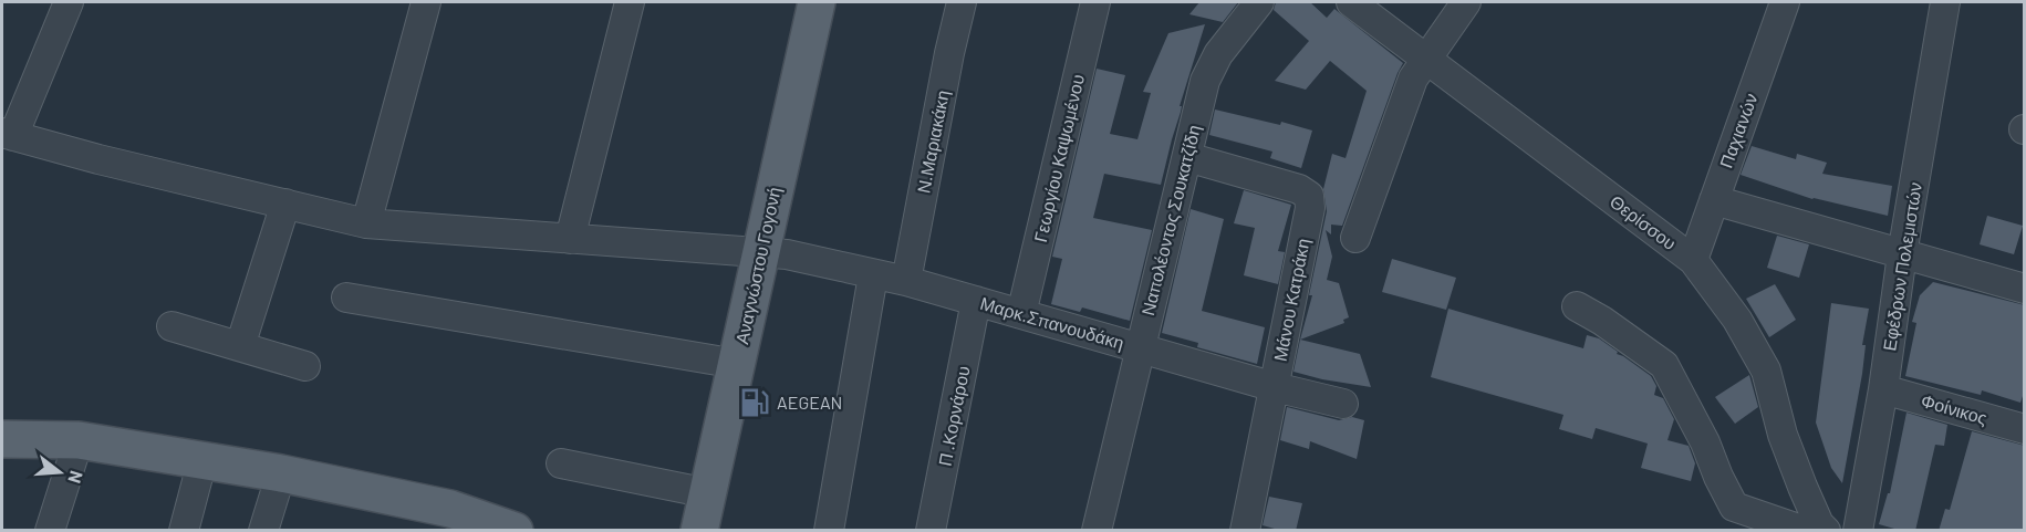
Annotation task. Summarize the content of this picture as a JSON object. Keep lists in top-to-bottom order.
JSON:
{
  "streets": {
    "main road": ["Αναγνώστου Γογονή"],
    "street": [
      "Παχιανών",
      "Ν.Μαριακάκη",
      "Γεωργίου Καψωμένου",
      "Ναπολέοντος Σουκατζίδη",
      "Θερίσσου",
      "Εφέδρων Πολεμιστών",
      "Μάνου Κατράκη",
      "Μαρκ.Σπανουδάκη",
      "Φοίνικος",
      "Π .Κορνάρου"
    ]
  },
  "crossings": [
    ["Παχιανών", "Θερίσσου"],
    ["Ν.Μαριακάκη", "Μαρκ.Σπανουδάκη"],
    ["Γεωργίου Καψωμένου", "Μαρκ.Σπανουδάκη"],
    ["Ναπολέοντος Σουκατζίδη", "Μάνου Κατράκη"],
    ["Ναπολέοντος Σουκατζίδη", "Μαρκ.Σπανουδάκη"],
    ["Αναγνώστου Γογονή", "Μαρκ.Σπανουδάκη"],
    ["Εφέδρων Πολεμιστών", "Φοίνικος"],
    ["Μάνου Κατράκη", "Μαρκ.Σπανουδάκη"],
    ["Μαρκ.Σπανουδάκη", "Π .Κορνάρου"]
  ],
  "places": {
    "fuel station": ["AEGEAN"]
  },
  "north": "right"
}
